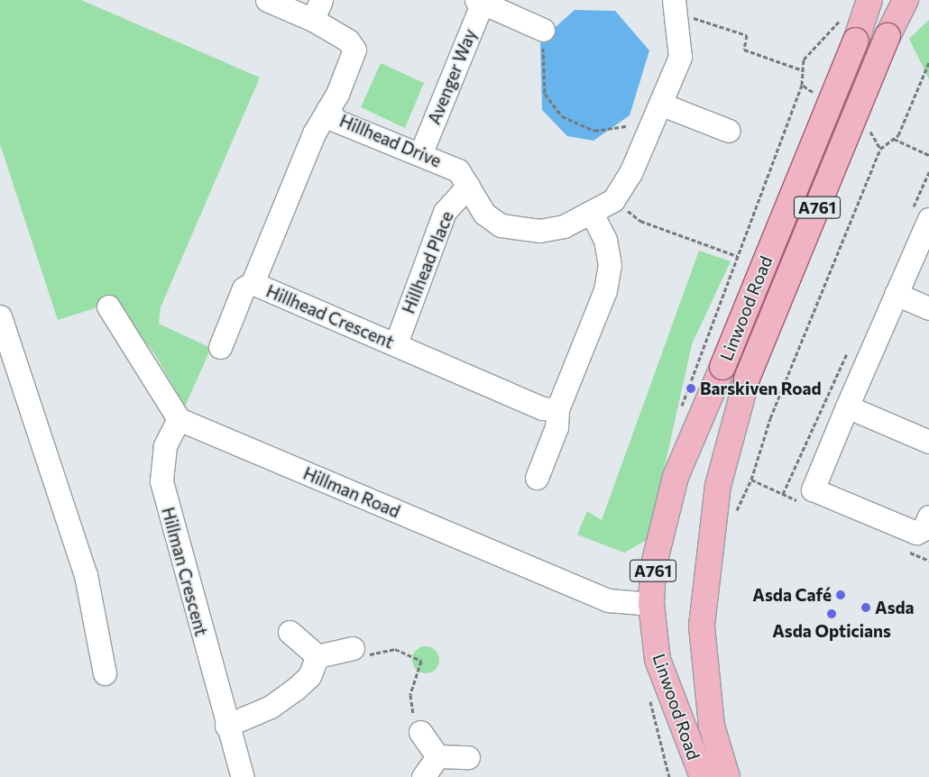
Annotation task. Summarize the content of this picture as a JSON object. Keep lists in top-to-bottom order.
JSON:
{
  "streets": {
    "main road": ["A761", "Linwood Road"],
    "street": [
      "Avenger Way",
      "Hillhead Drive",
      "Hillhead Place",
      "Hillhead Crescent",
      "Hillman Road",
      "Hillman Crescent"
    ]
  },
  "crossings": [
    ["Avenger Way", "Hillhead Drive"],
    ["Hillhead Drive", "Hillhead Place"],
    ["Hillhead Drive", "Hillhead Crescent"],
    ["Hillhead Place", "Hillhead Crescent"],
    ["Linwood Road", "Hillman Road"],
    ["Hillman Road", "Hillman Crescent"]
  ],
  "places": [
    "Barskiven Road",
    "Asda Café",
    "Asda",
    "Asda Opticians"
  ]
}
